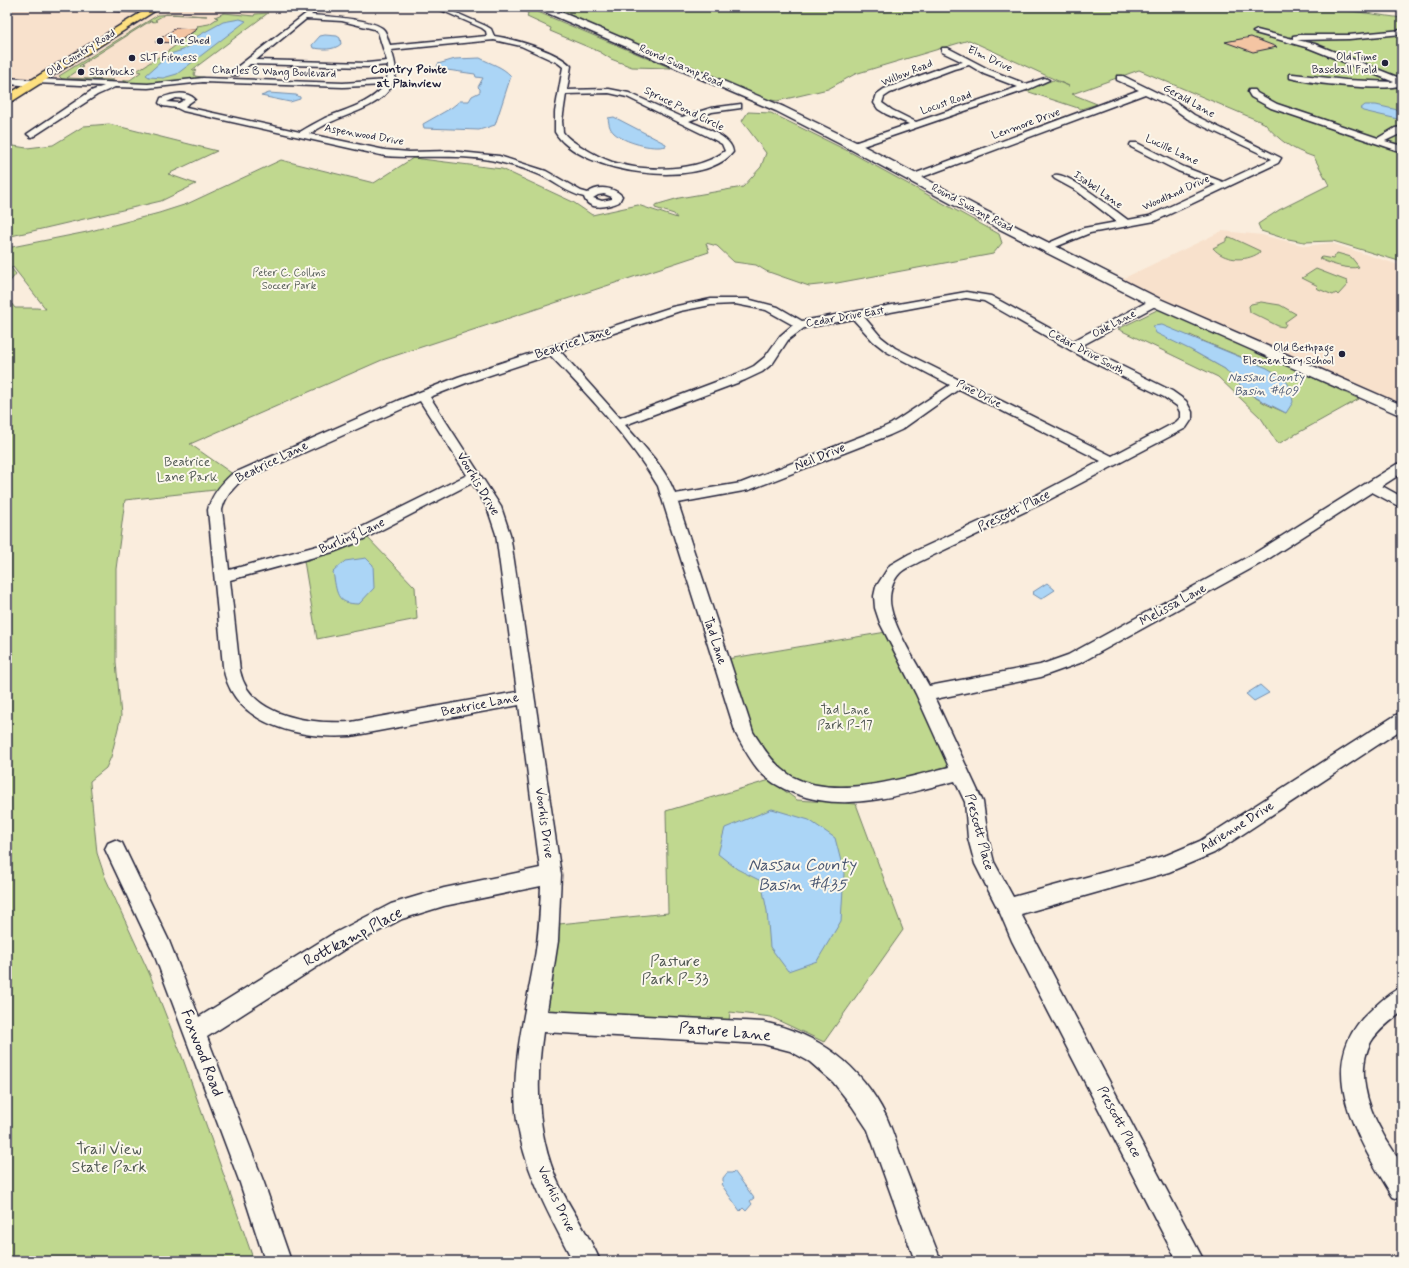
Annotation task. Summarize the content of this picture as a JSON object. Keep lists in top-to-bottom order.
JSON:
{
  "streets": {
    "main road": ["Old Country Road", "Round Swamp Road"],
    "street": [
      "Elm Drive",
      "Charles B Wang Boulevard",
      "Willow Road",
      "Gerald Lane",
      "Locust Road",
      "Spruce Pond Circle",
      "Lenmore Drive",
      "Aspenwood Drive",
      "Lucille Lane",
      "Isabel Lane",
      "Woodland Drive",
      "Cedar Drive East",
      "Oak Lane",
      "Beatrice Lane",
      "Cedar Drive South",
      "Pine Drive",
      "Neil Drive",
      "Voorhis Drive",
      "Prescott Place",
      "Burling Lane",
      "Melissa Lane",
      "Tad Lane",
      "Adrienne Drive",
      "Rottkamp Place",
      "Pasture Lane",
      "Foxwood Road"
    ]
  },
  "crossings": [
    ["Old Country Road", "Charles B Wang Boulevard"],
    ["Elm Drive", "Willow Road"],
    ["Elm Drive", "Locust Road"],
    ["Round Swamp Road", "Locust Road"],
    ["Round Swamp Road", "Lenmore Drive"],
    ["Round Swamp Road", "Woodland Drive"],
    ["Round Swamp Road", "Oak Lane"],
    ["Willow Road", "Locust Road"],
    ["Gerald Lane", "Lenmore Drive"],
    ["Gerald Lane", "Woodland Drive"],
    ["Lucille Lane", "Woodland Drive"],
    ["Isabel Lane", "Woodland Drive"],
    ["Cedar Drive East", "Beatrice Lane"],
    ["Cedar Drive East", "Cedar Drive South"],
    ["Cedar Drive East", "Pine Drive"],
    ["Cedar Drive East", "Tad Lane"],
    ["Oak Lane", "Cedar Drive South"],
    ["Beatrice Lane", "Voorhis Drive"],
    ["Beatrice Lane", "Burling Lane"],
    ["Beatrice Lane", "Tad Lane"],
    ["Cedar Drive South", "Prescott Place"],
    ["Pine Drive", "Neil Drive"],
    ["Pine Drive", "Prescott Place"],
    ["Neil Drive", "Tad Lane"],
    ["Voorhis Drive", "Burling Lane"],
    ["Voorhis Drive", "Rottkamp Place"],
    ["Voorhis Drive", "Pasture Lane"],
    ["Prescott Place", "Melissa Lane"],
    ["Prescott Place", "Tad Lane"],
    ["Prescott Place", "Adrienne Drive"],
    ["Rottkamp Place", "Foxwood Road"]
  ],
  "districts": ["Country Pointe at Plainview"],
  "water": ["Nassau County Basin #409", "Nassau County Basin #435"],
  "parks": [
    "Peter C. Collins Soccer Park",
    "Beatrice Lane Park",
    "Tad Lane Park P-17",
    "Pasture Park P-33",
    "Trail View State Park"
  ],
  "places": [
    "The Shed",
    "SLT Fitness",
    "Old Time Baseball Field",
    "Starbucks",
    "Old Bethpage Elementary School"
  ]
}
